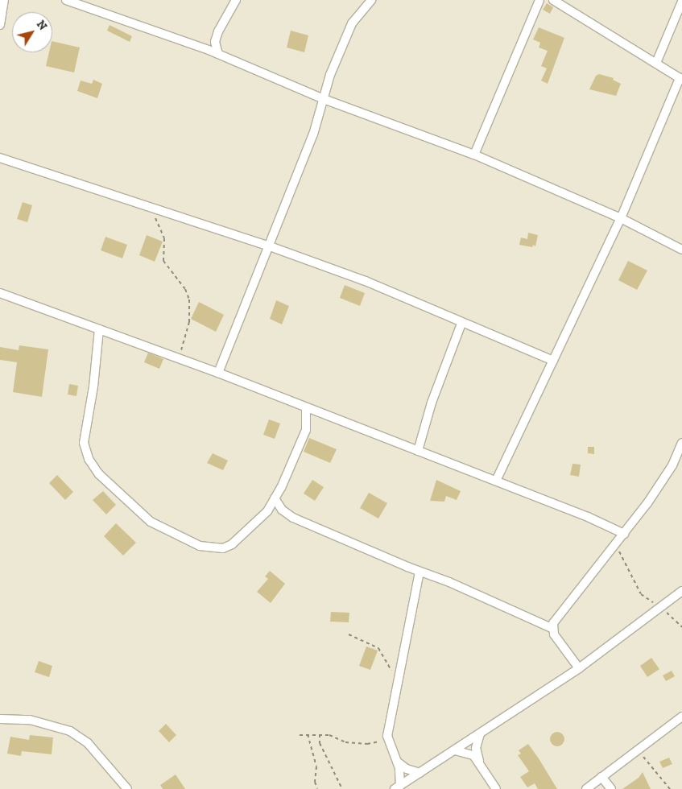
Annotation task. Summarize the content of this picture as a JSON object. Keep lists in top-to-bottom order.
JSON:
{
  "north": "top right"
}
